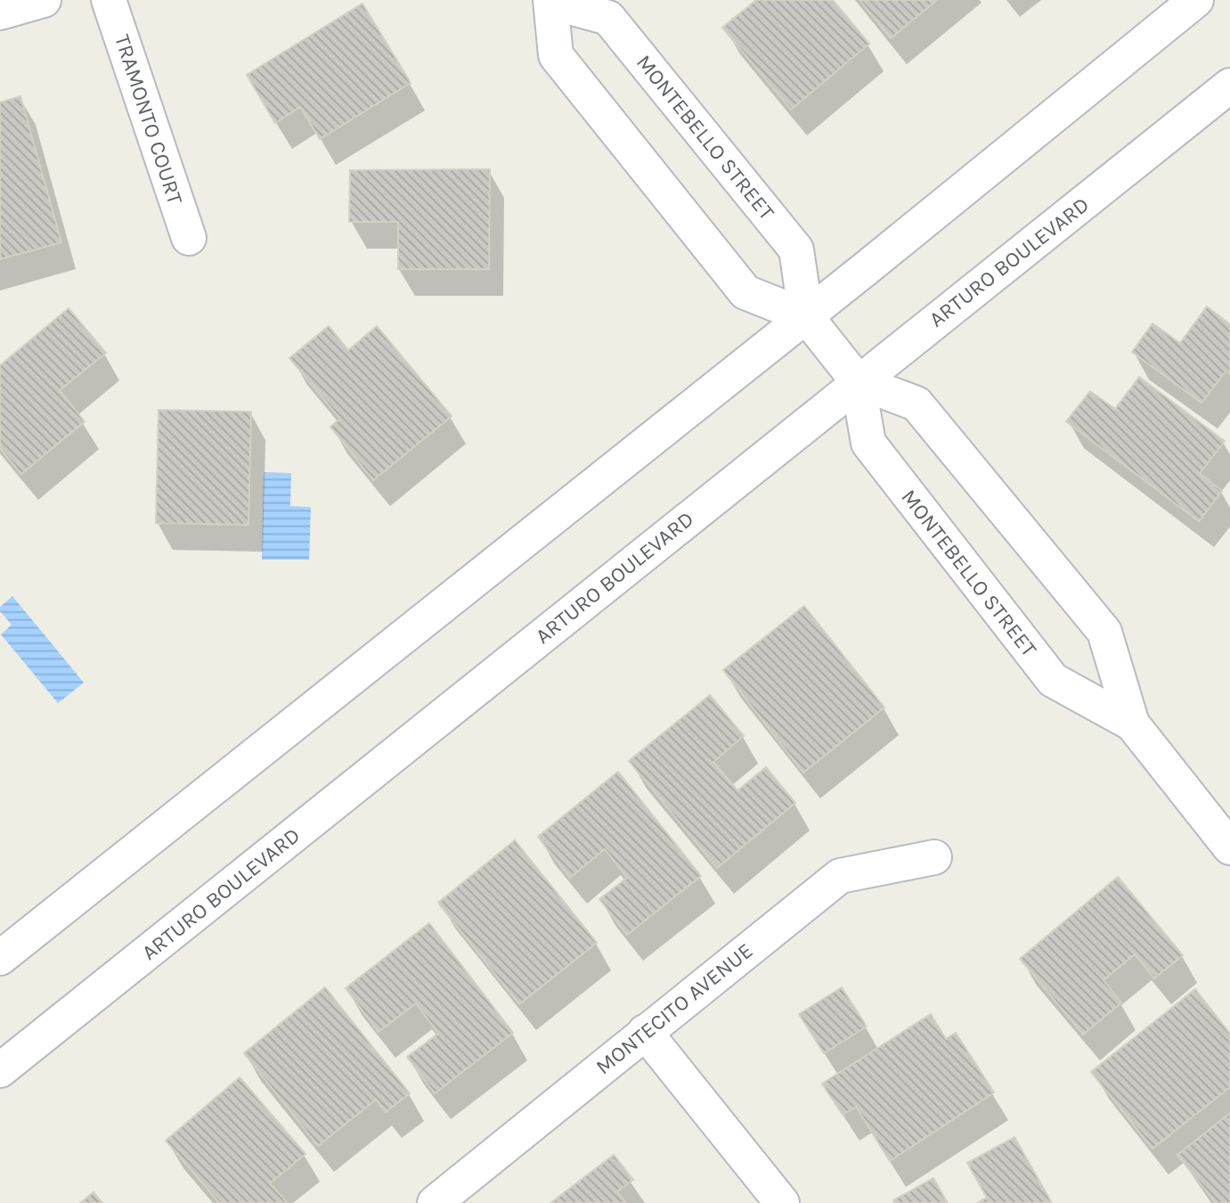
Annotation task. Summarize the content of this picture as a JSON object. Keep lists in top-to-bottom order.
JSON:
{
  "streets": {
    "street": [
      "TRAMONTO COURT",
      "MONTEBELLO STREET",
      "ARTURO BOULEVARD",
      "MONTECITO AVENUE"
    ]
  },
  "crossings": [
    ["MONTEBELLO STREET", "ARTURO BOULEVARD"]
  ]
}
